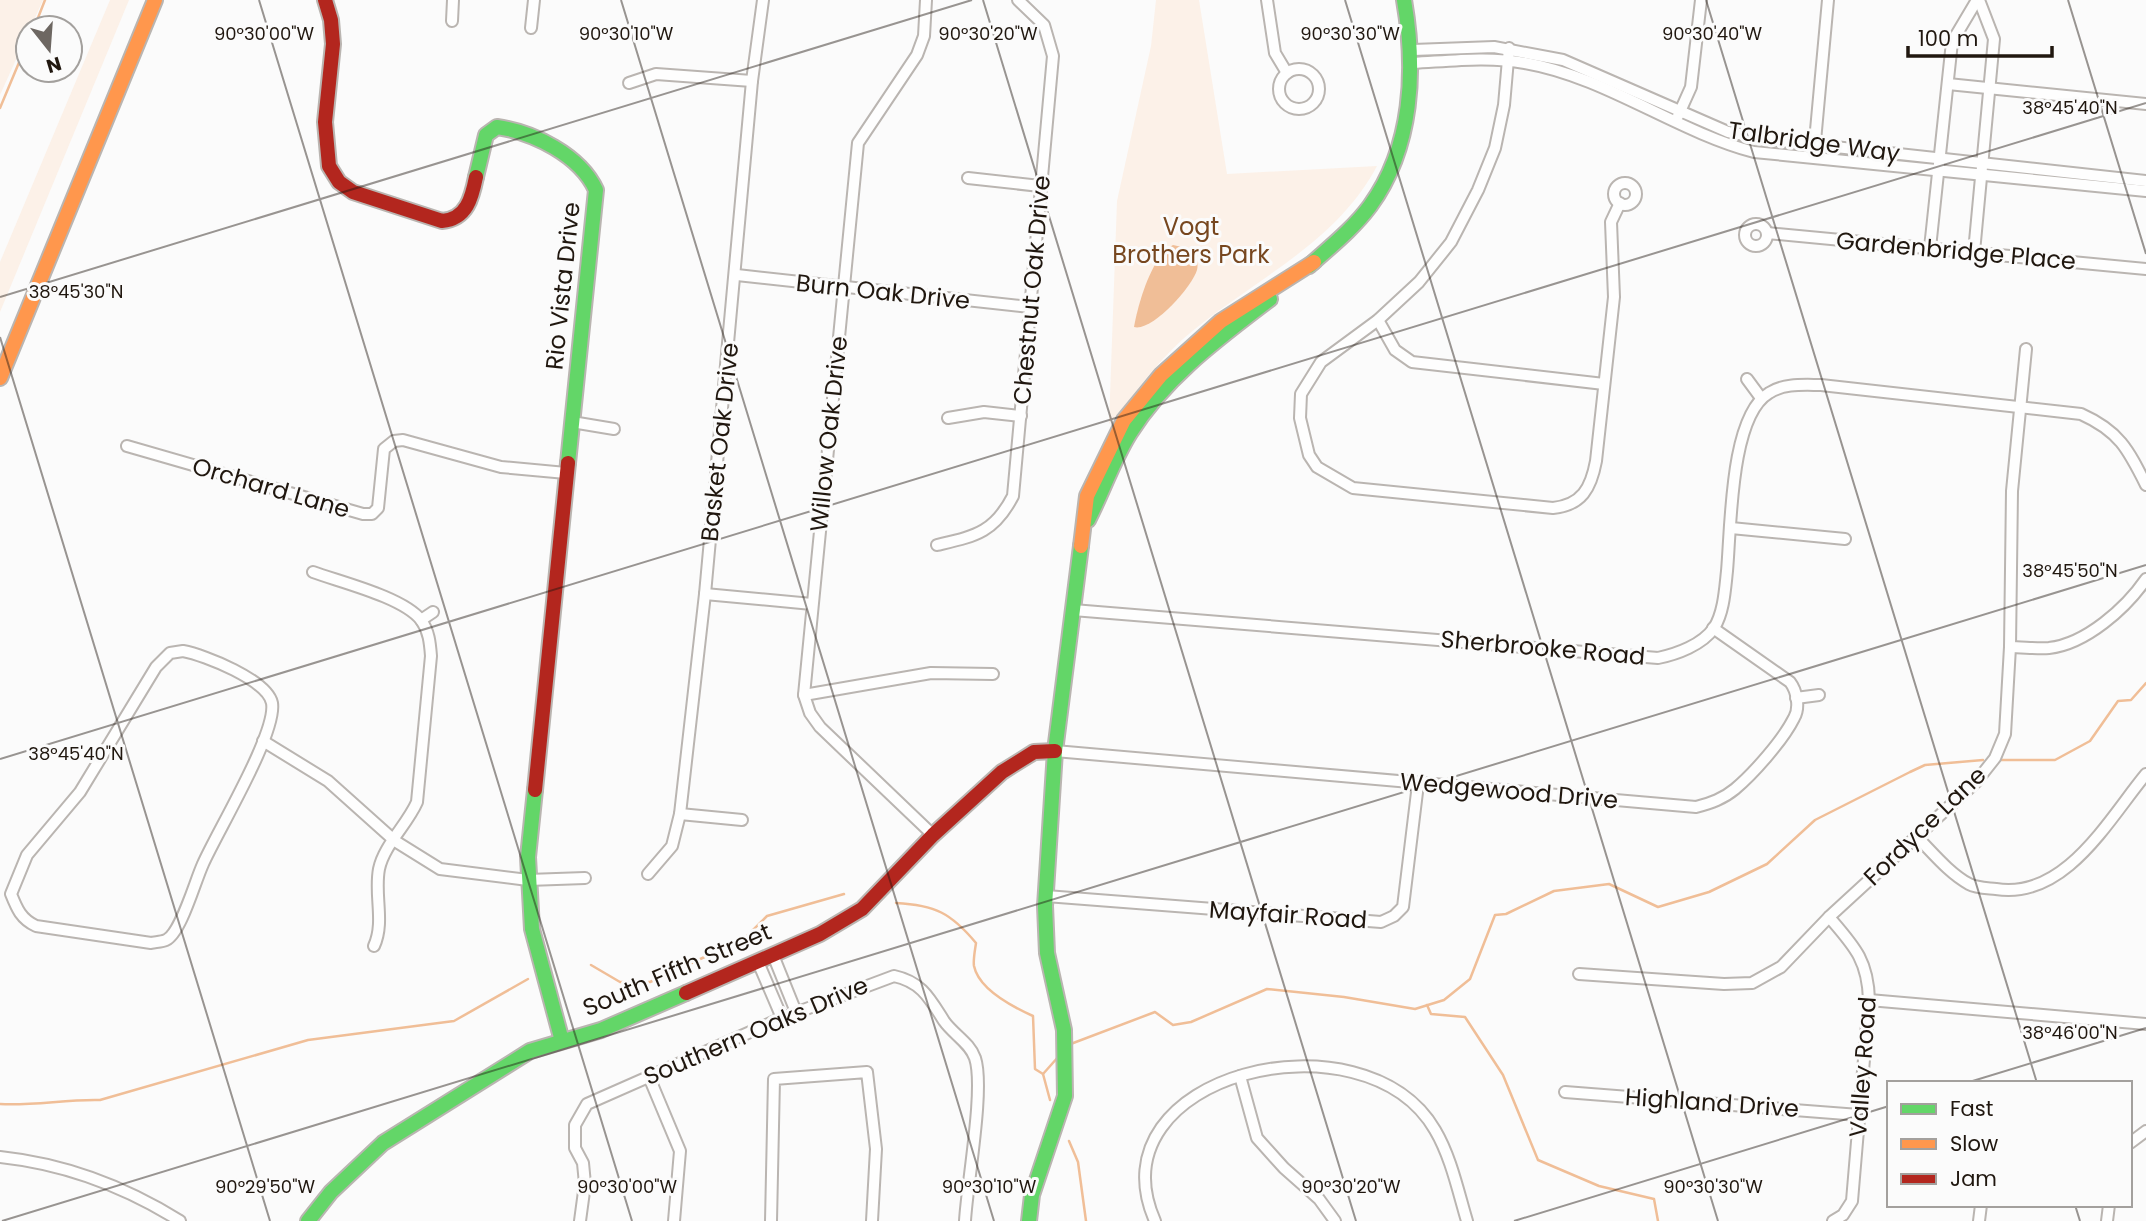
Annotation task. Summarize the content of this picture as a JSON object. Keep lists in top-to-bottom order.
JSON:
{
  "streets": {
    "street": [
      "Talbridge Way",
      "Gardenbridge Place",
      "Rio Vista Drive",
      "Chestnut Oak Drive",
      "Burn Oak Drive",
      "Willow Oak Drive",
      "Basket Oak Drive",
      "Orchard Lane",
      "Sherbrooke Road",
      "Wedgewood Drive",
      "Fordyce Lane",
      "Mayfair Road",
      "South Fifth Street",
      "Southern Oaks Drive",
      "Valley Road",
      "Highland Drive"
    ]
  },
  "crossings": [
    ["Rio Vista Drive", "Orchard Lane"],
    ["Rio Vista Drive", "South Fifth Street"],
    ["Chestnut Oak Drive", "Burn Oak Drive"],
    ["Burn Oak Drive", "Willow Oak Drive"],
    ["Burn Oak Drive", "Basket Oak Drive"],
    ["Wedgewood Drive", "Mayfair Road"],
    ["Wedgewood Drive", "South Fifth Street"],
    ["Fordyce Lane", "Valley Road"],
    ["Valley Road", "Highland Drive"]
  ],
  "parks": ["Vogt Brothers Park"],
  "legend": ["Fast", "Slow", "Jam"],
  "scale_bar": "100 m",
  "north": "bottom",
  "coordinates": [
    "90°30'00\"W",
    "90°30'10\"W",
    "90°30'20\"W",
    "90°30'30\"W",
    "90°30'40\"W",
    "38°45'40\"N",
    "38°45'30\"N",
    "38°45'50\"N",
    "38°46'00\"N",
    "90°29'50\"W"
  ]
}
